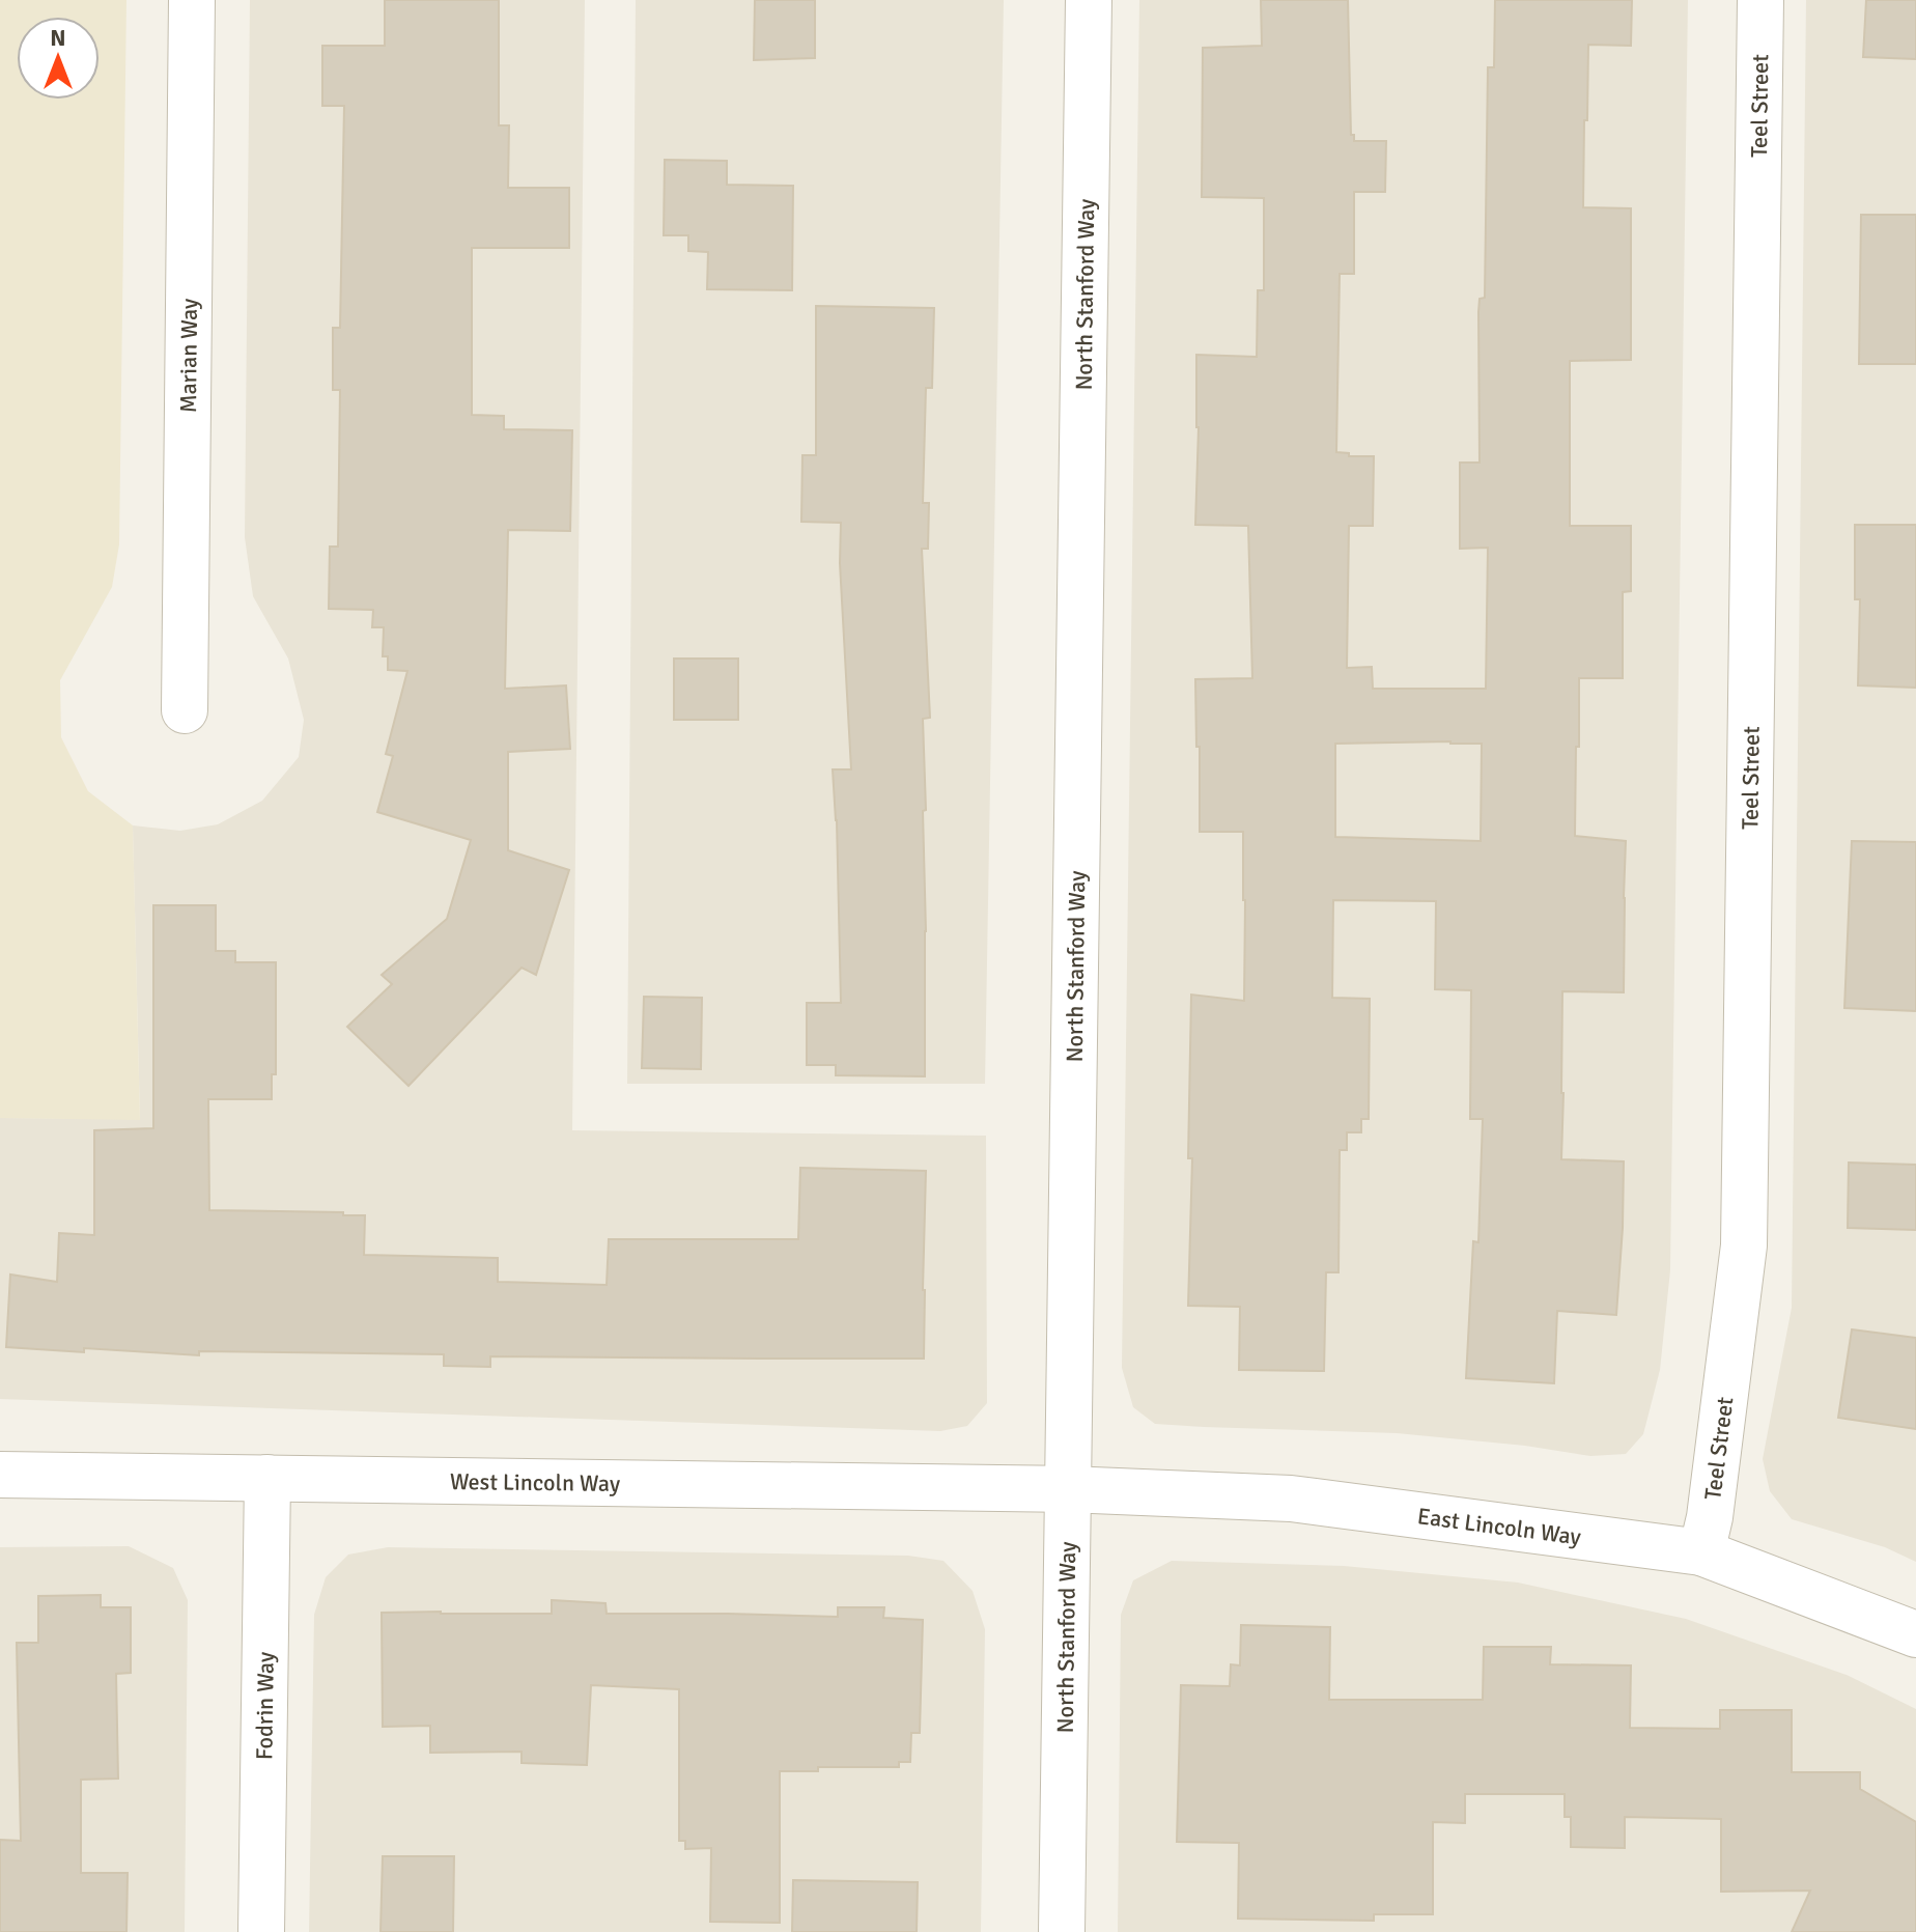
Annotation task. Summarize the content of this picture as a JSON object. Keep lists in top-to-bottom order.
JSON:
{
  "streets": {
    "street": [
      "Teel Street",
      "North Stanford Way",
      "Marian Way",
      "West Lincoln Way",
      "East Lincoln Way",
      "Fodrin Way"
    ]
  },
  "crossings": [
    ["Teel Street", "East Lincoln Way"],
    ["North Stanford Way", "West Lincoln Way"],
    ["North Stanford Way", "East Lincoln Way"],
    ["West Lincoln Way", "East Lincoln Way"],
    ["West Lincoln Way", "Fodrin Way"]
  ],
  "north": "top"
}
